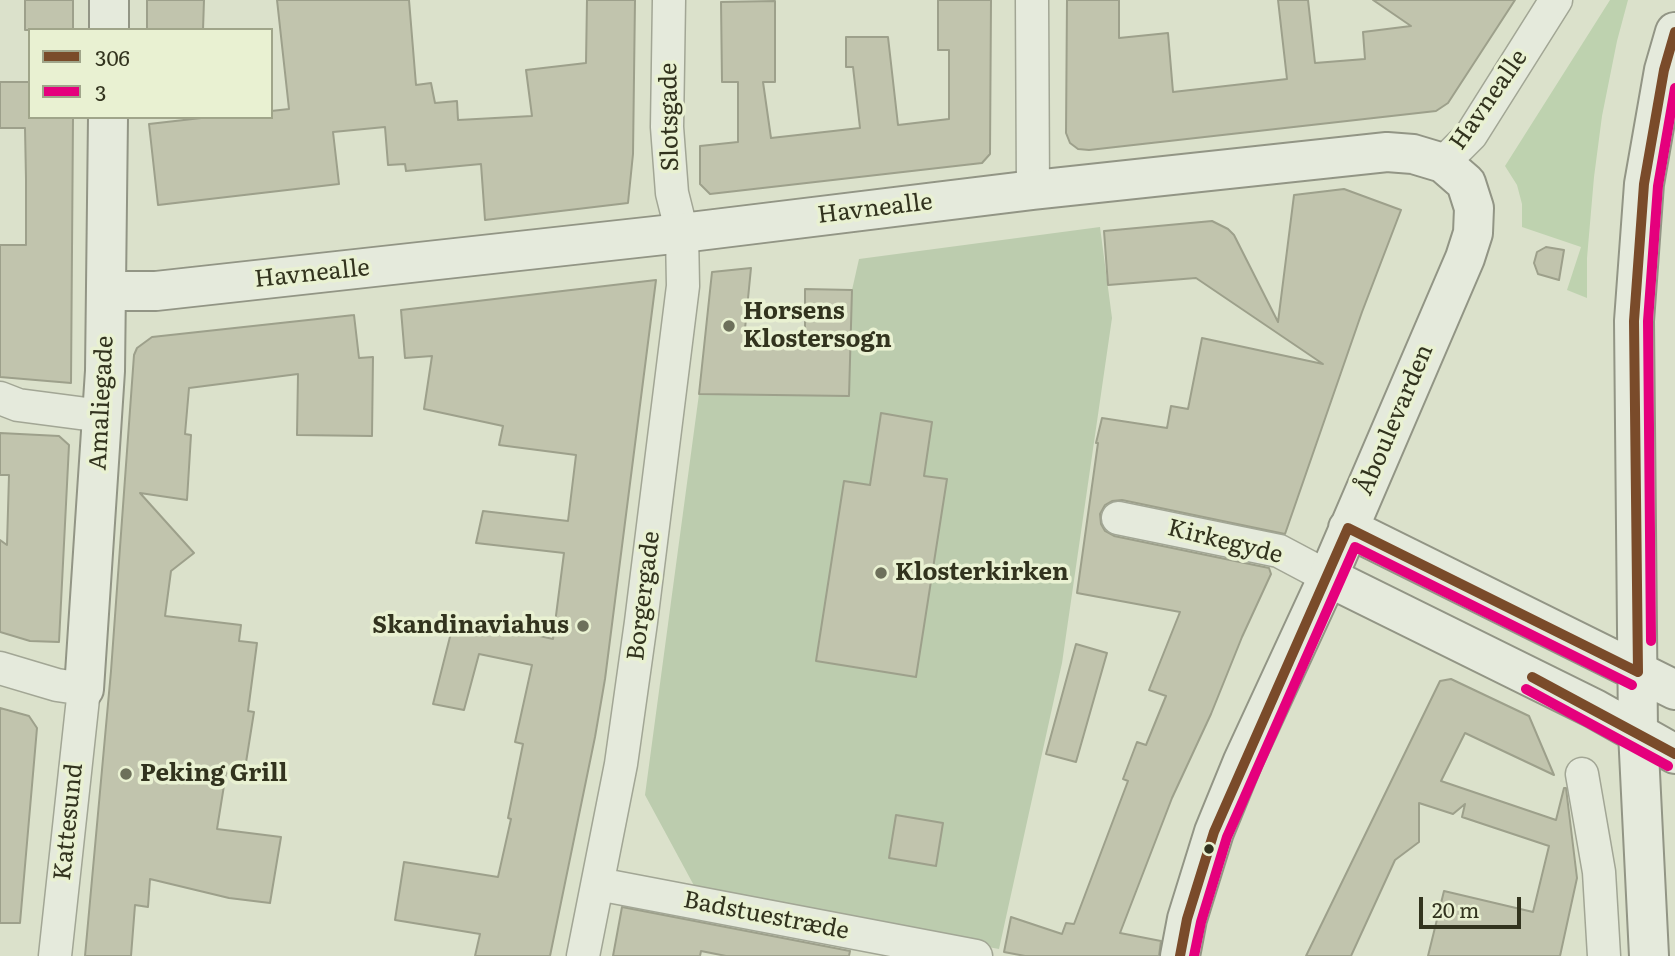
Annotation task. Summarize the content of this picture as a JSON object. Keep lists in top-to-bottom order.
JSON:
{
  "streets": {
    "street": [
      "Havnealle",
      "Slotsgade",
      "Amaliegade",
      "Åboulevarden",
      "Kirkegyde",
      "Borgergade",
      "Kattesund",
      "Badstuestræde"
    ]
  },
  "crossings": [
    ["Havnealle", "Slotsgade"],
    ["Havnealle", "Amaliegade"],
    ["Havnealle", "Åboulevarden"],
    ["Havnealle", "Borgergade"],
    ["Slotsgade", "Borgergade"],
    ["Amaliegade", "Kattesund"],
    ["Åboulevarden", "Kirkegyde"],
    ["Borgergade", "Badstuestræde"]
  ],
  "places": [
    "Horsens Klostersogn",
    "Klosterkirken",
    "Skandinaviahus",
    "Peking Grill"
  ],
  "lines": ["transit line 306", "transit line 3"],
  "legend": ["306", "3"],
  "scale_bar": "20 m"
}
